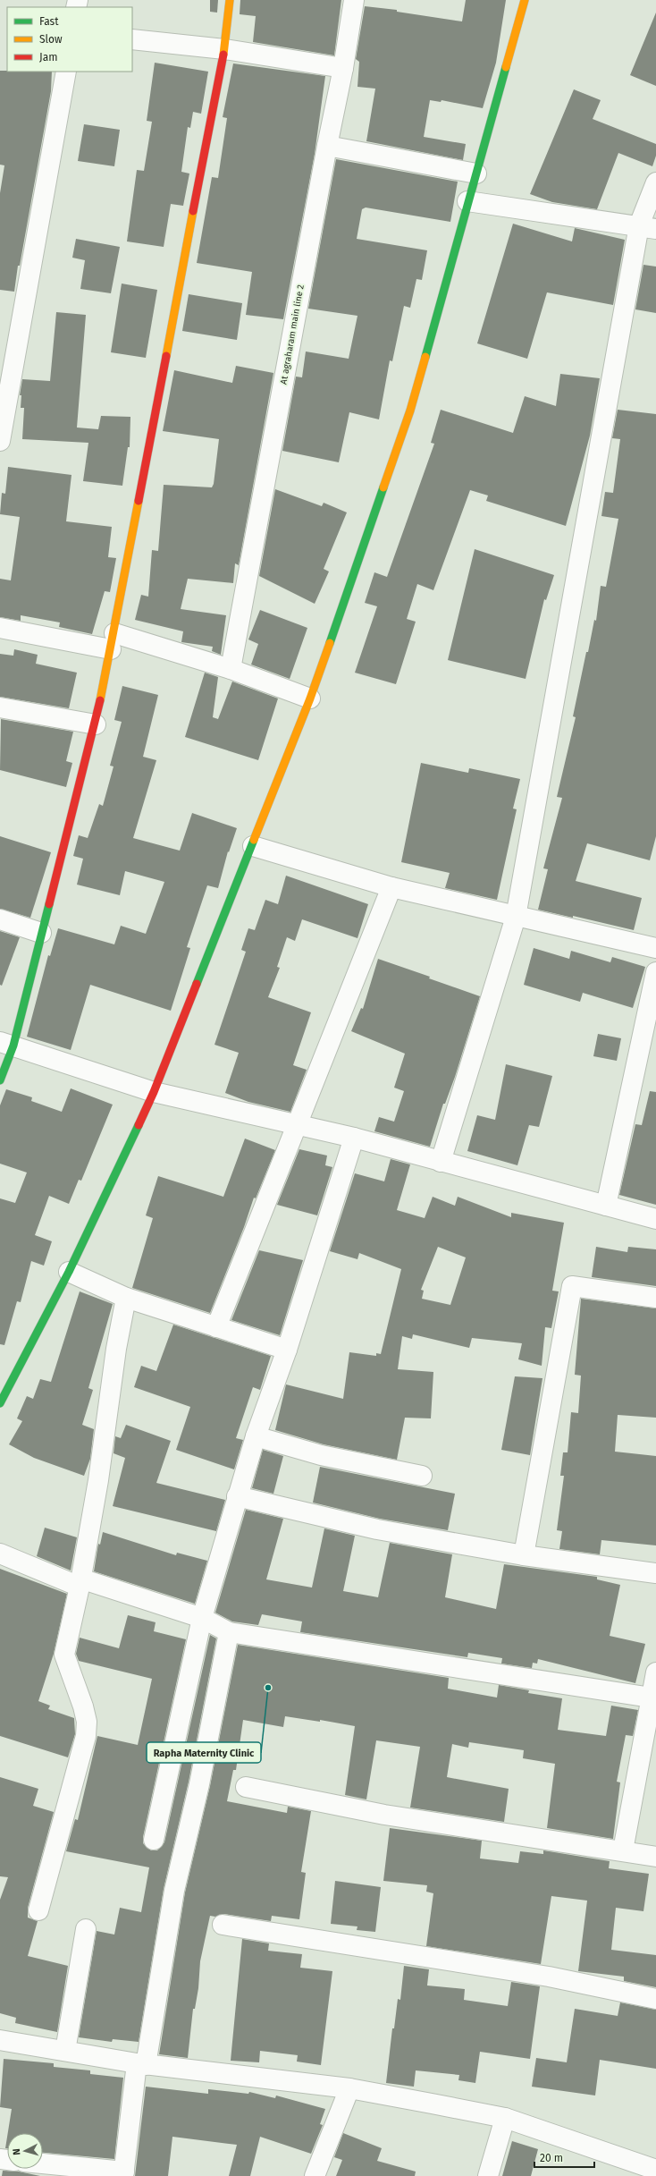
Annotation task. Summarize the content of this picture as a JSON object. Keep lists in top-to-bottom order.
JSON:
{
  "streets": {
    "street": ["At agraharam main line 2"]
  },
  "places": ["Rapha Maternity Clinic"],
  "legend": ["Fast", "Slow", "Jam"],
  "scale_bar": "20 m",
  "north": "left"
}
